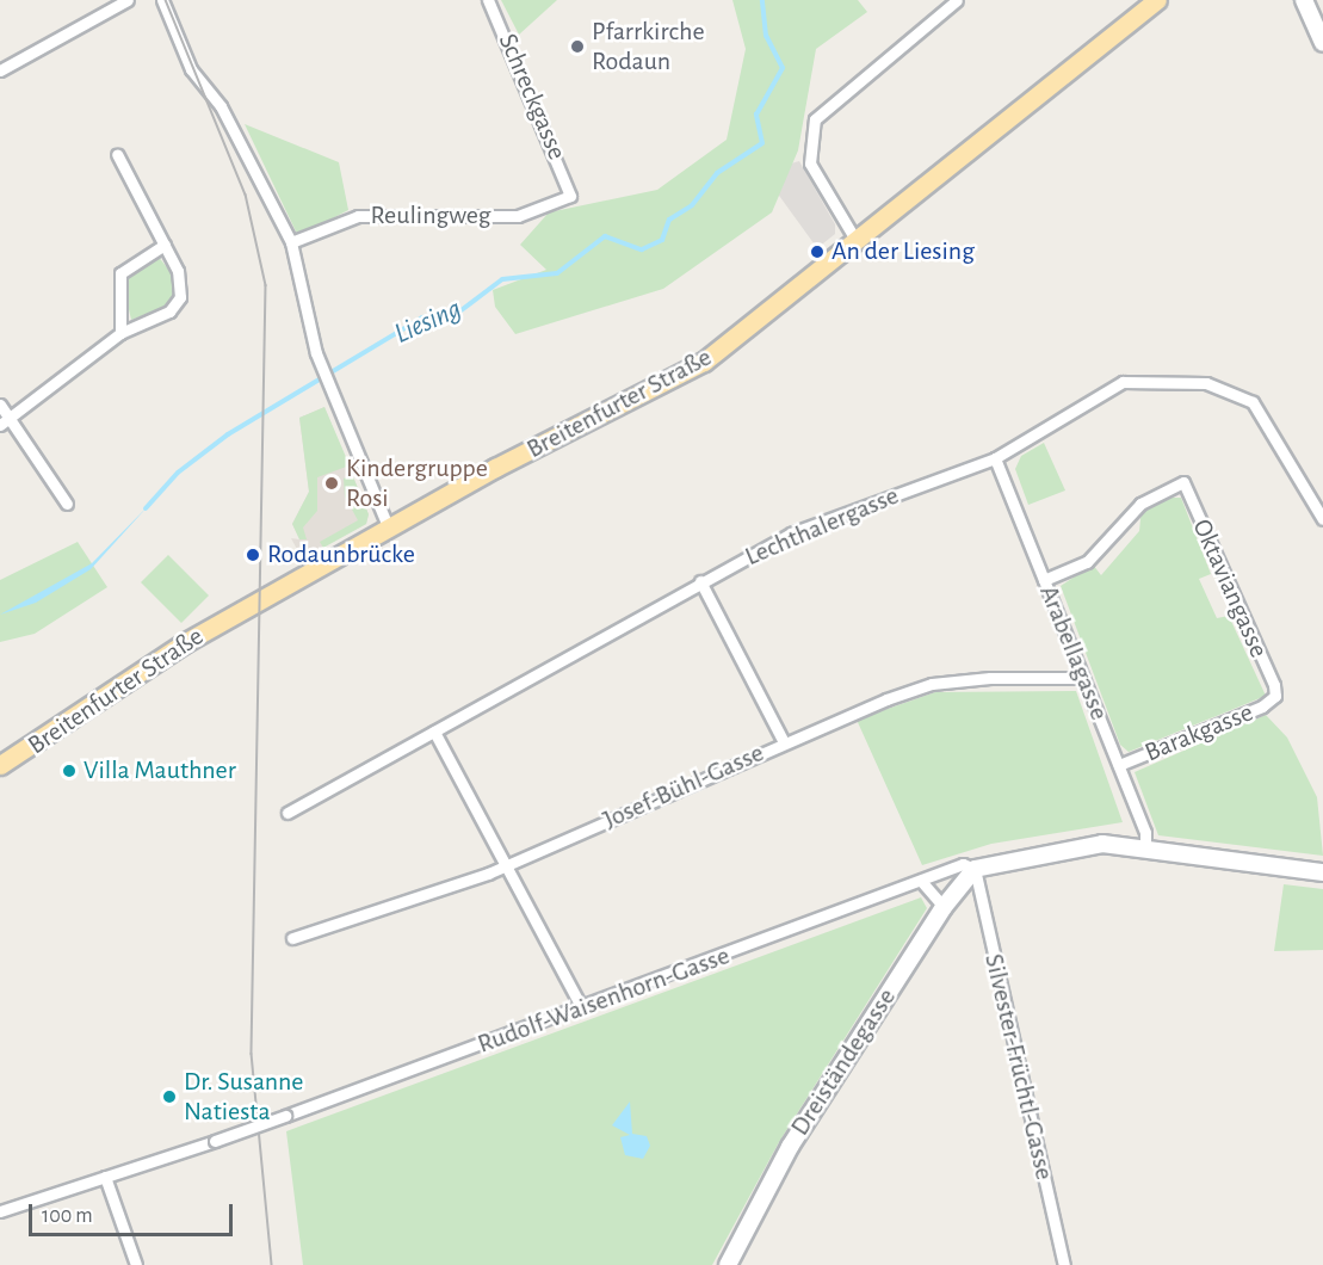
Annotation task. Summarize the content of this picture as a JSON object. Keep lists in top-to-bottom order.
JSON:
{
  "streets": {
    "main road": ["Breitenfurter Straße"],
    "street": [
      "Schreckgasse",
      "Reulingweg",
      "Lechthalergasse",
      "Oktaviangasse",
      "Arabellagasse",
      "Barakgasse",
      "Josef-Bühl-Gasse",
      "Rudolf-Waisenhorn-Gasse",
      "Dreiständegasse",
      "Silvester-Früchtl-Gasse"
    ]
  },
  "crossings": [
    ["Schreckgasse", "Reulingweg"],
    ["Lechthalergasse", "Arabellagasse"],
    ["Oktaviangasse", "Arabellagasse"],
    ["Oktaviangasse", "Barakgasse"],
    ["Arabellagasse", "Barakgasse"],
    ["Arabellagasse", "Josef-Bühl-Gasse"],
    ["Arabellagasse", "Rudolf-Waisenhorn-Gasse"],
    ["Rudolf-Waisenhorn-Gasse", "Dreiständegasse"],
    ["Rudolf-Waisenhorn-Gasse", "Silvester-Früchtl-Gasse"],
    ["Dreiständegasse", "Silvester-Früchtl-Gasse"]
  ],
  "water": ["Liesing"],
  "places": [
    "Pfarrkirche Rodaun",
    "An der Liesing",
    "Kindergruppe Rosi",
    "Rodaunbrücke",
    "Villa Mauthner",
    "Dr. Susanne Natiesta"
  ],
  "scale_bar": "100 m"
}
